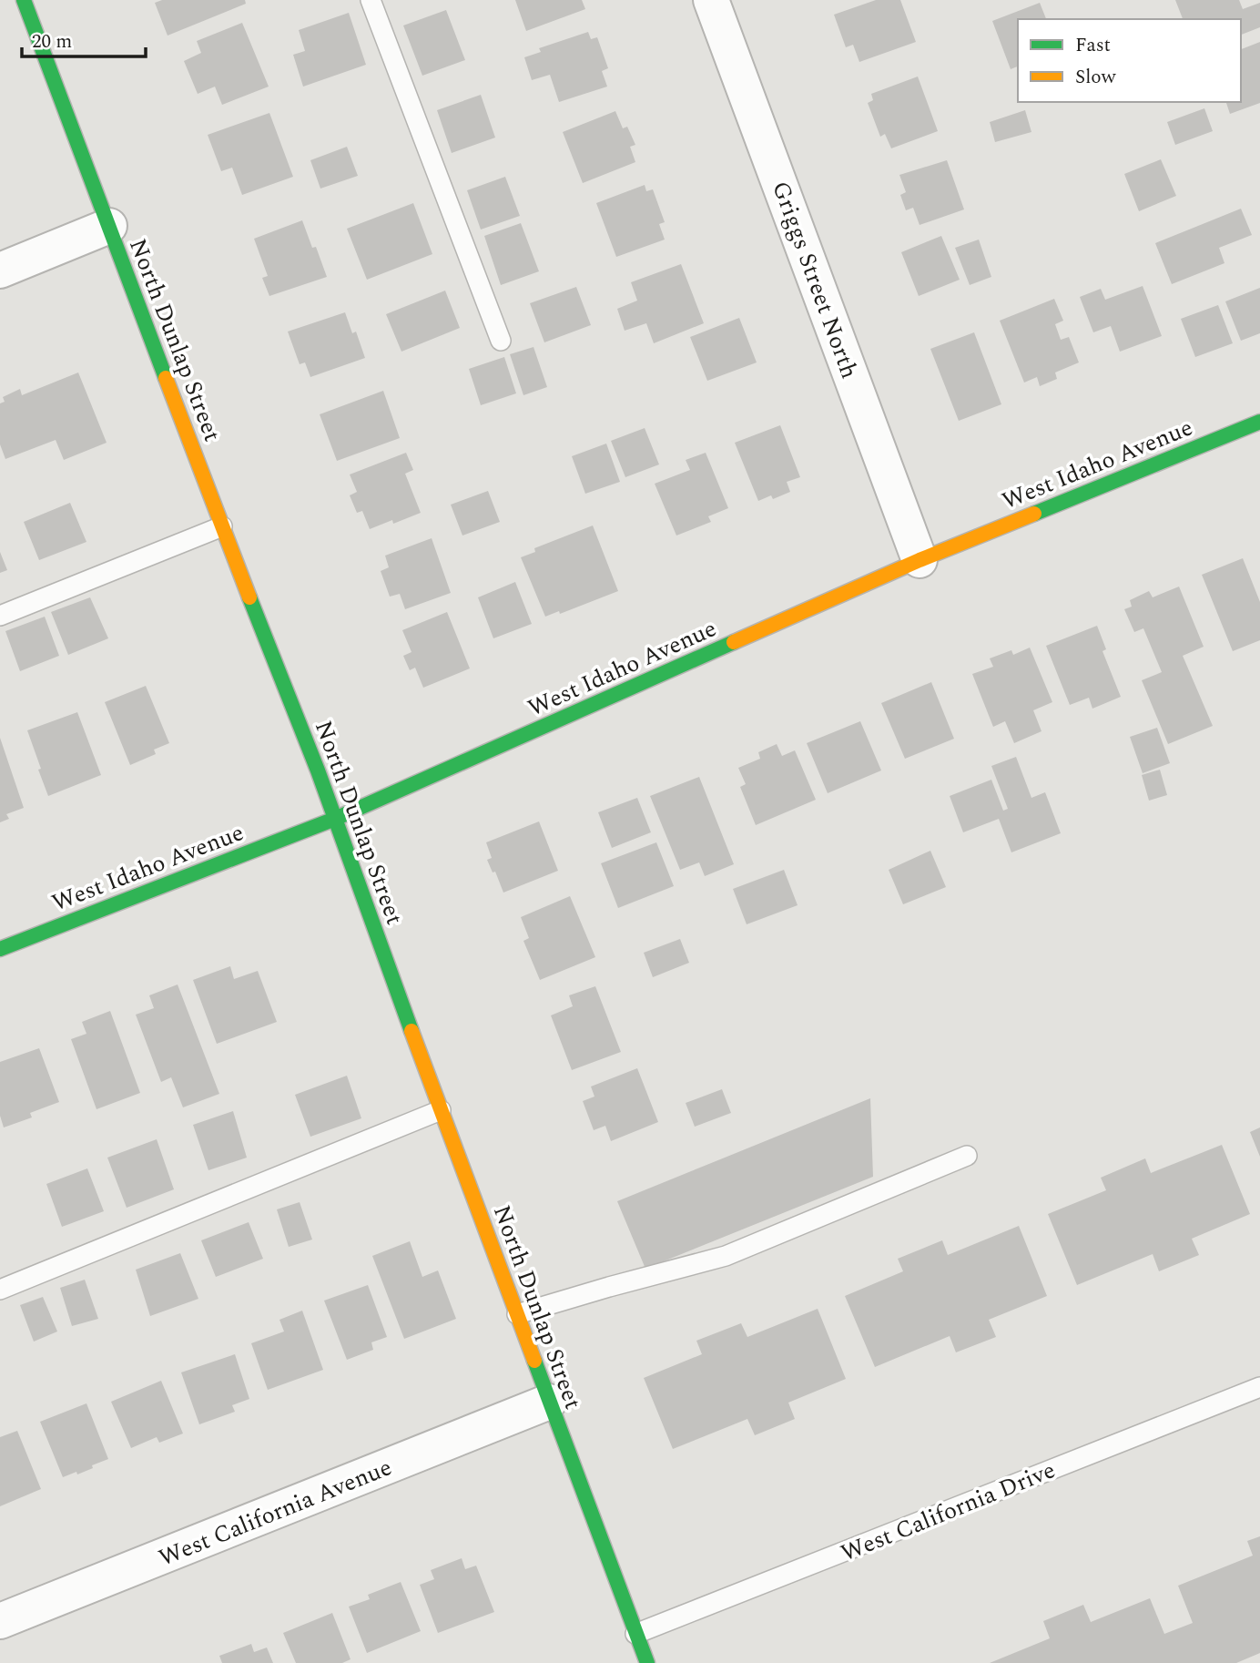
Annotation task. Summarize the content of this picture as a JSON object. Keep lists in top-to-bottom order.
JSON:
{
  "streets": {
    "street": [
      "Griggs Street North",
      "North Dunlap Street",
      "West Idaho Avenue",
      "West California Avenue"
    ],
    "lane": ["West California Drive"]
  },
  "crossings": [
    ["Griggs Street North", "West Idaho Avenue"],
    ["North Dunlap Street", "West Idaho Avenue"],
    ["North Dunlap Street", "West California Drive"],
    ["North Dunlap Street", "West California Avenue"]
  ],
  "legend": ["Fast", "Slow"],
  "scale_bar": "20 m"
}
